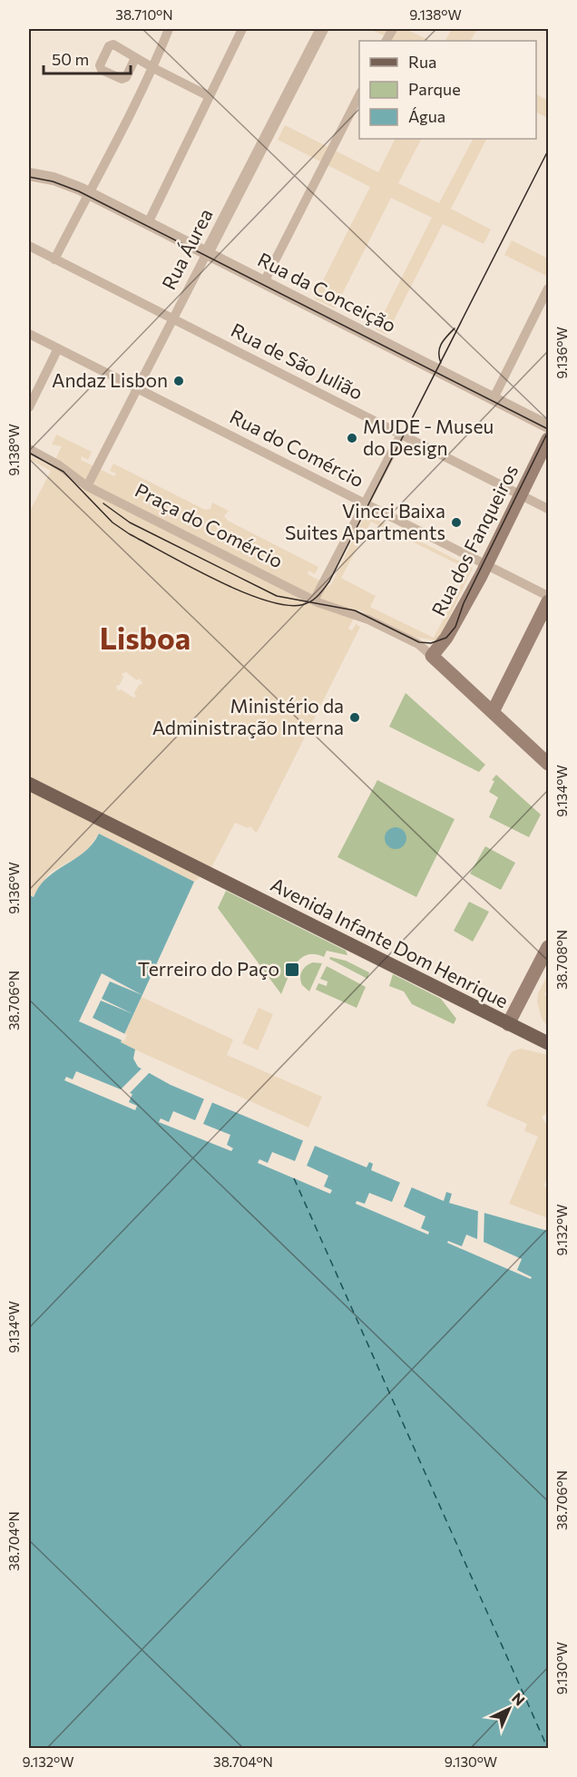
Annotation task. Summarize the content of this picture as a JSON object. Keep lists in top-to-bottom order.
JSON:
{
  "streets": {
    "main road": ["Rua dos Fanqueiros", "Avenida Infante Dom Henrique"],
    "street": [
      "Rua Áurea",
      "Rua da Conceição",
      "Rua de São Julião",
      "Rua do Comércio",
      "Praça do Comércio"
    ]
  },
  "crossings": [
    ["Rua Áurea", "Rua da Conceição"],
    ["Rua Áurea", "Rua de São Julião"],
    ["Rua Áurea", "Rua do Comércio"],
    ["Rua Áurea", "Praça do Comércio"],
    ["Rua de São Julião", "Rua dos Fanqueiros"],
    ["Rua do Comércio", "Rua dos Fanqueiros"],
    ["Praça do Comércio", "Rua dos Fanqueiros"]
  ],
  "districts": ["Lisboa"],
  "places": {
    "other": [
      "Andaz Lisbon",
      "MUDE - Museu do Design",
      "Vincci Baixa Suites Apartments",
      "Ministério da Administração Interna"
    ],
    "transit": ["Terreiro do Paço"]
  },
  "legend": ["Rua", "Parque", "Água"],
  "scale_bar": "50 m",
  "north": "top right",
  "coordinates": [
    "38.710°N",
    "9.138°W",
    "9.136°W",
    "9.134°W",
    "38.708°N",
    "38.706°N",
    "9.132°W",
    "38.704°N",
    "9.130°W"
  ]
}
